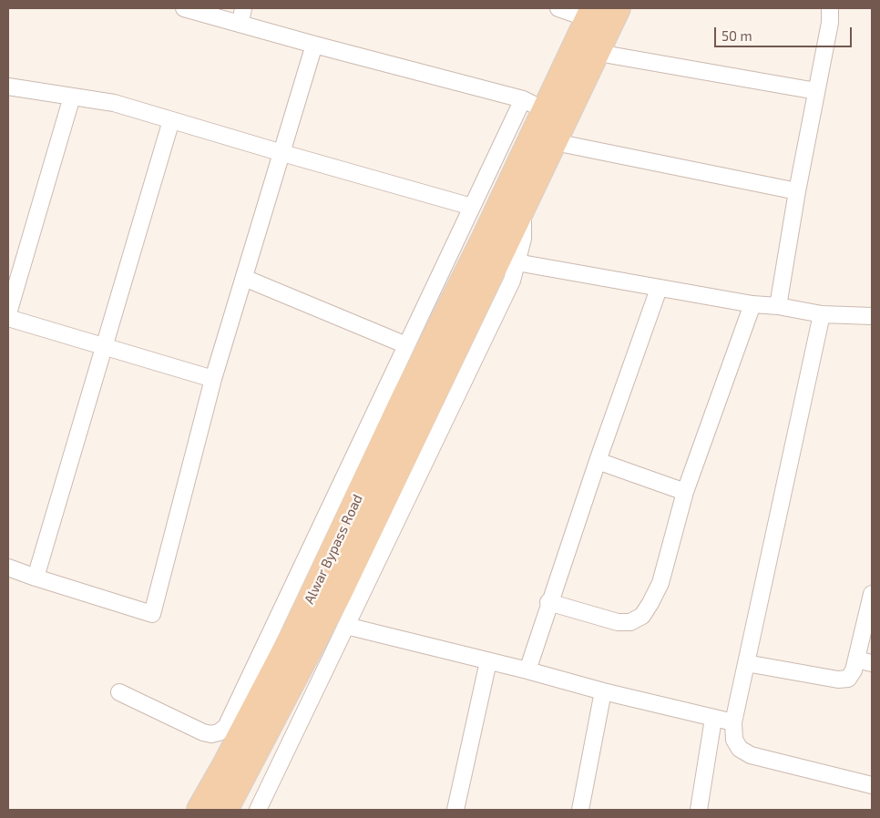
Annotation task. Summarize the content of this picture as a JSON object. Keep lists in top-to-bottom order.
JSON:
{
  "streets": {
    "main road": ["Alwar Bypass Road"]
  },
  "scale_bar": "50 m"
}
